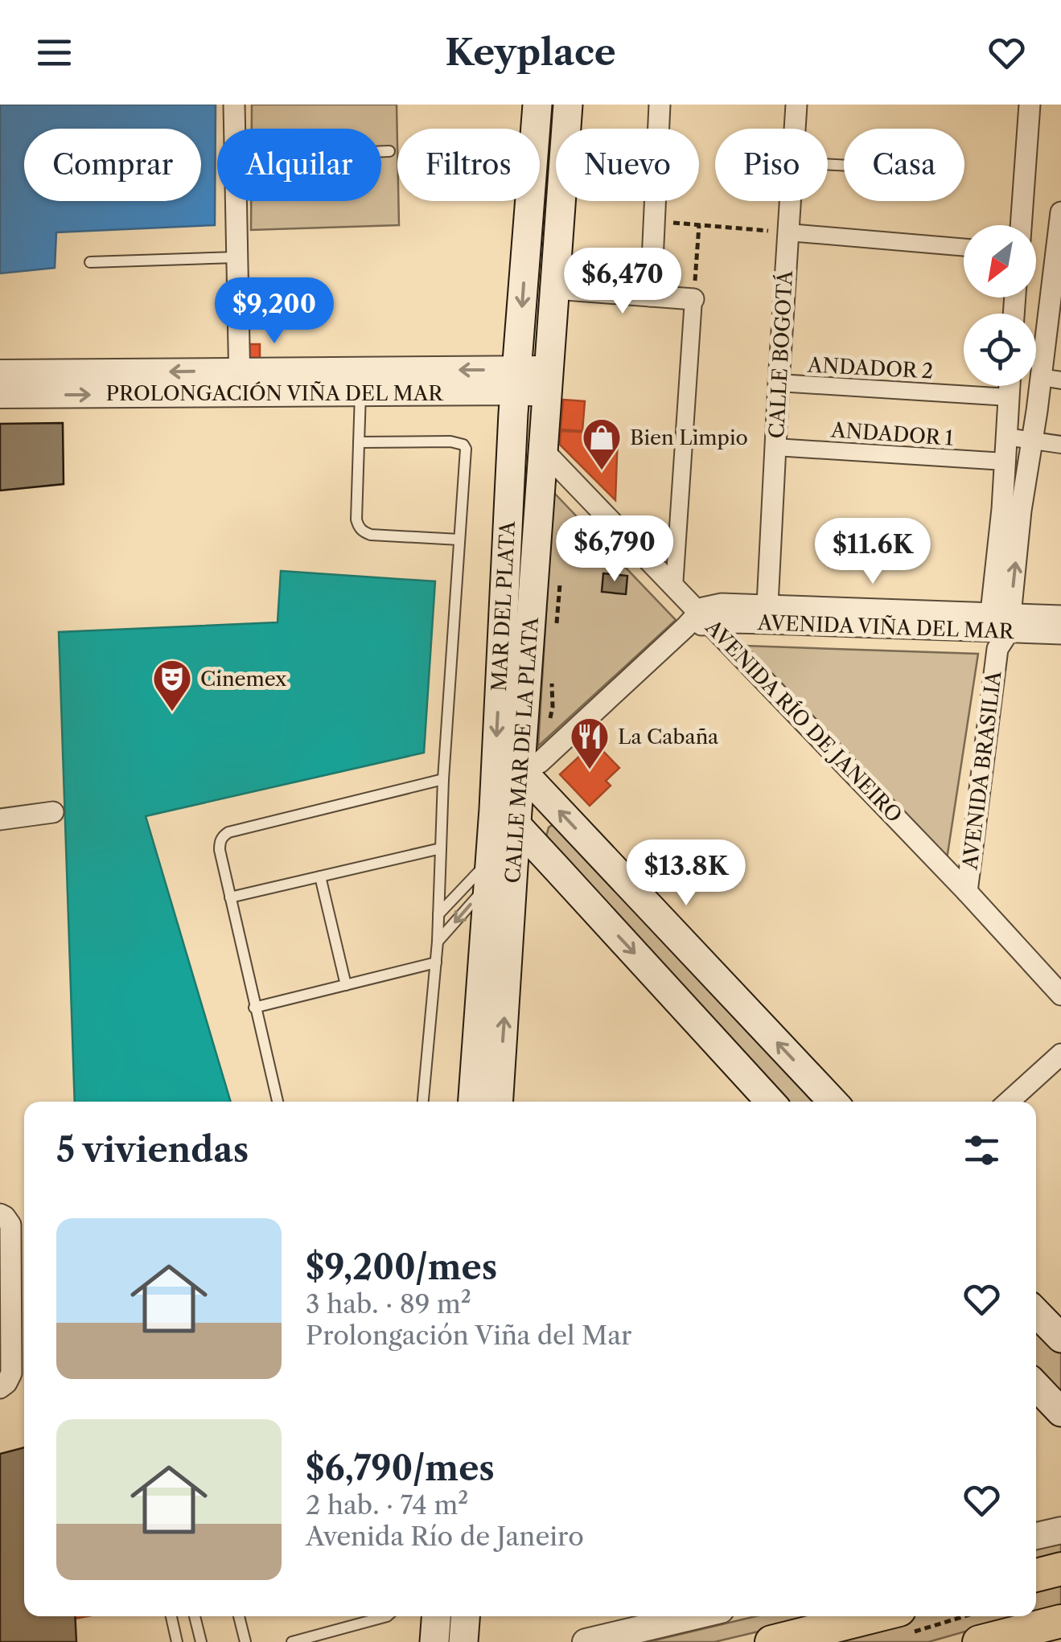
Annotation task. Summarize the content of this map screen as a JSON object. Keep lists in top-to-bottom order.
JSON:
{
  "streets": {
    "main road": ["MAR DEL PLATA", "CALLE MAR DE LA PLATA"],
    "street": [
      "CALLE BOGOTÁ",
      "ANDADOR 2",
      "PROLONGACIÓN VIÑA DEL MAR",
      "ANDADOR 1",
      "AVENIDA VIÑA DEL MAR",
      "AVENIDA RÍO DE JANEIRO",
      "AVENIDA BRASILIA"
    ]
  },
  "crossings": [
    ["CALLE BOGOTÁ", "ANDADOR 2"],
    ["CALLE BOGOTÁ", "ANDADOR 1"],
    ["CALLE BOGOTÁ", "AVENIDA VIÑA DEL MAR"],
    ["ANDADOR 2", "AVENIDA BRASILIA"],
    ["PROLONGACIÓN VIÑA DEL MAR", "MAR DEL PLATA"],
    ["PROLONGACIÓN VIÑA DEL MAR", "CALLE MAR DE LA PLATA"],
    ["ANDADOR 1", "AVENIDA BRASILIA"],
    ["MAR DEL PLATA", "CALLE MAR DE LA PLATA"],
    ["AVENIDA VIÑA DEL MAR", "AVENIDA RÍO DE JANEIRO"],
    ["AVENIDA VIÑA DEL MAR", "AVENIDA BRASILIA"],
    ["AVENIDA RÍO DE JANEIRO", "CALLE MAR DE LA PLATA"],
    ["AVENIDA RÍO DE JANEIRO", "AVENIDA BRASILIA"]
  ],
  "one_way": ["MAR DEL PLATA"],
  "places": {
    "shop": ["Bien Limpio"],
    "theatre": ["Cinemex"],
    "restaurant": ["La Cabaña"]
  },
  "north": "bottom left",
  "page": {
    "header": "Keyplace",
    "chip": [
      "Comprar",
      "Alquilar",
      "Filtros",
      "Nuevo",
      "Piso",
      "Casa"
    ],
    "price": [
      "$6,470",
      "$9,200",
      "$6,790",
      "$11.6K",
      "$13.8K"
    ],
    "heading": "5 viviendas",
    "list": [
      {
        "name": "$9,200/mes",
        "note": "3 hab. · 89 m² · Prolongación Viña del Mar"
      },
      {
        "name": "$6,790/mes",
        "note": "2 hab. · 74 m² · Avenida Río de Janeiro"
      }
    ]
  }
}
